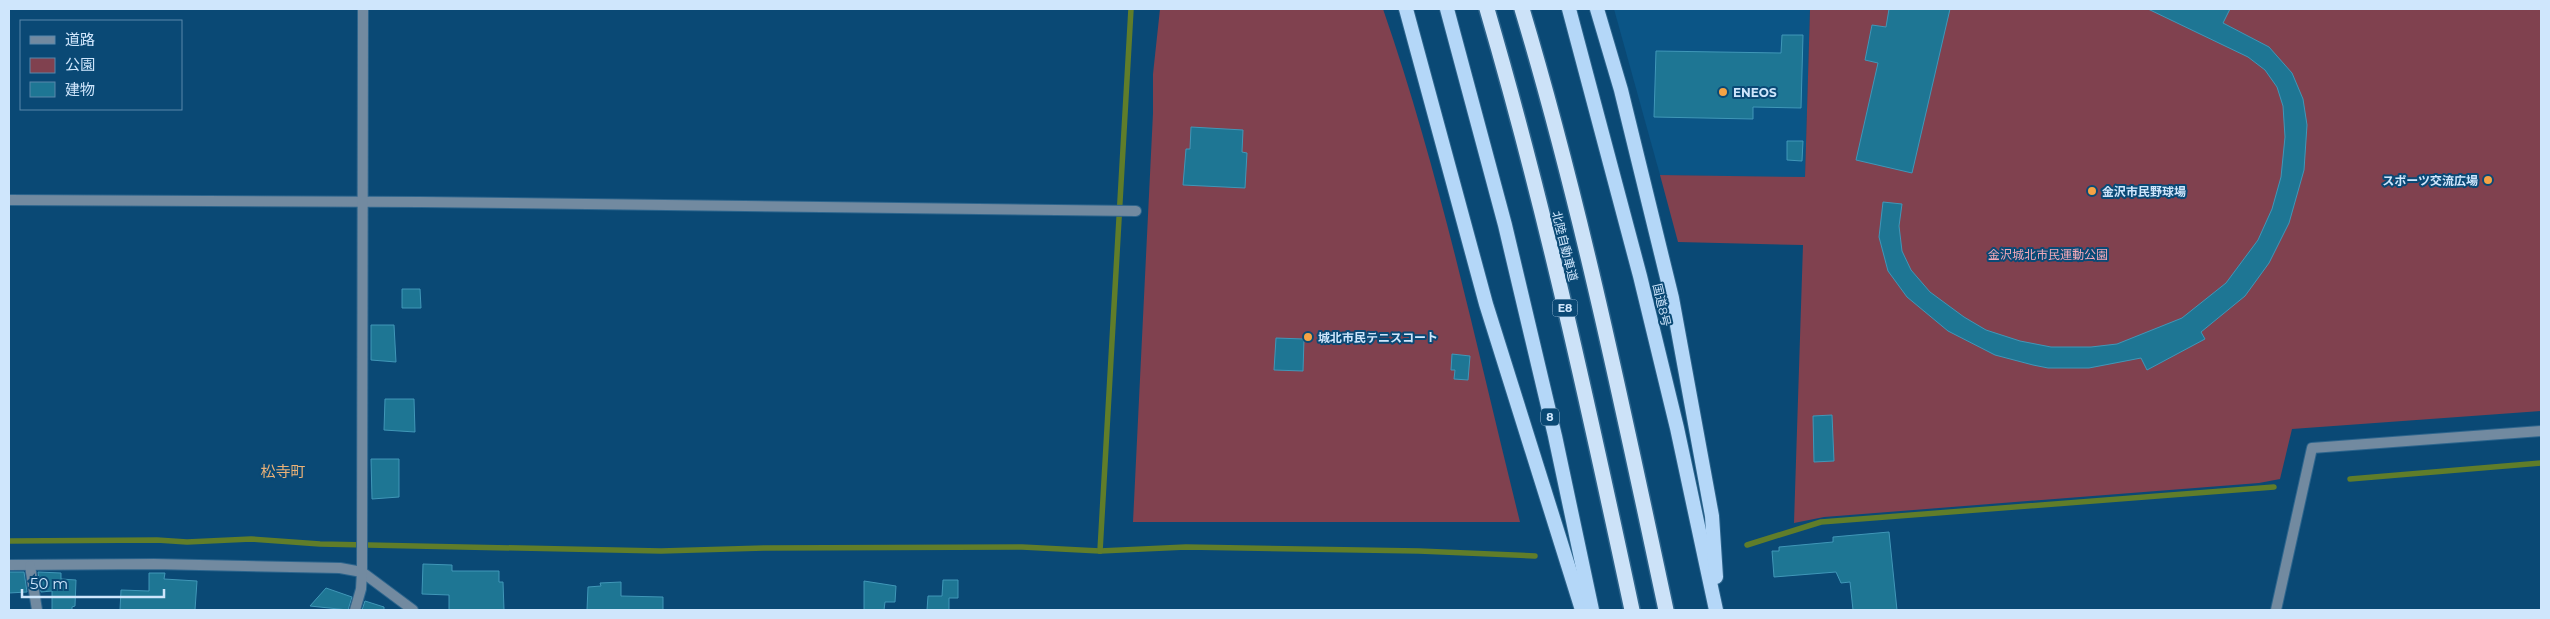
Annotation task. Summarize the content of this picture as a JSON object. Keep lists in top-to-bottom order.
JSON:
{
  "streets": {
    "highway": [
      "北陸自動車道",
      "国道8号",
      "E8",
      "8"
    ]
  },
  "districts": ["松寺町"],
  "parks": ["金沢城北市民運動公園"],
  "places": [
    "ENEOS",
    "スポーツ交流広場",
    "金沢市民野球場",
    "城北市民テニスコート"
  ],
  "legend": ["道路", "公園", "建物"],
  "scale_bar": "50 m"
}
